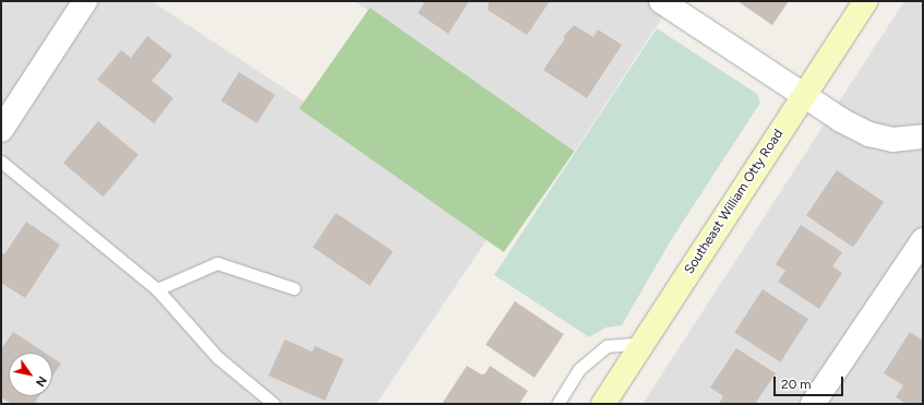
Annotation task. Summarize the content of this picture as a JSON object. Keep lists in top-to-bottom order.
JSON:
{
  "streets": {
    "street": ["Southeast William Otty Road"]
  },
  "scale_bar": "20 m",
  "north": "bottom right"
}
